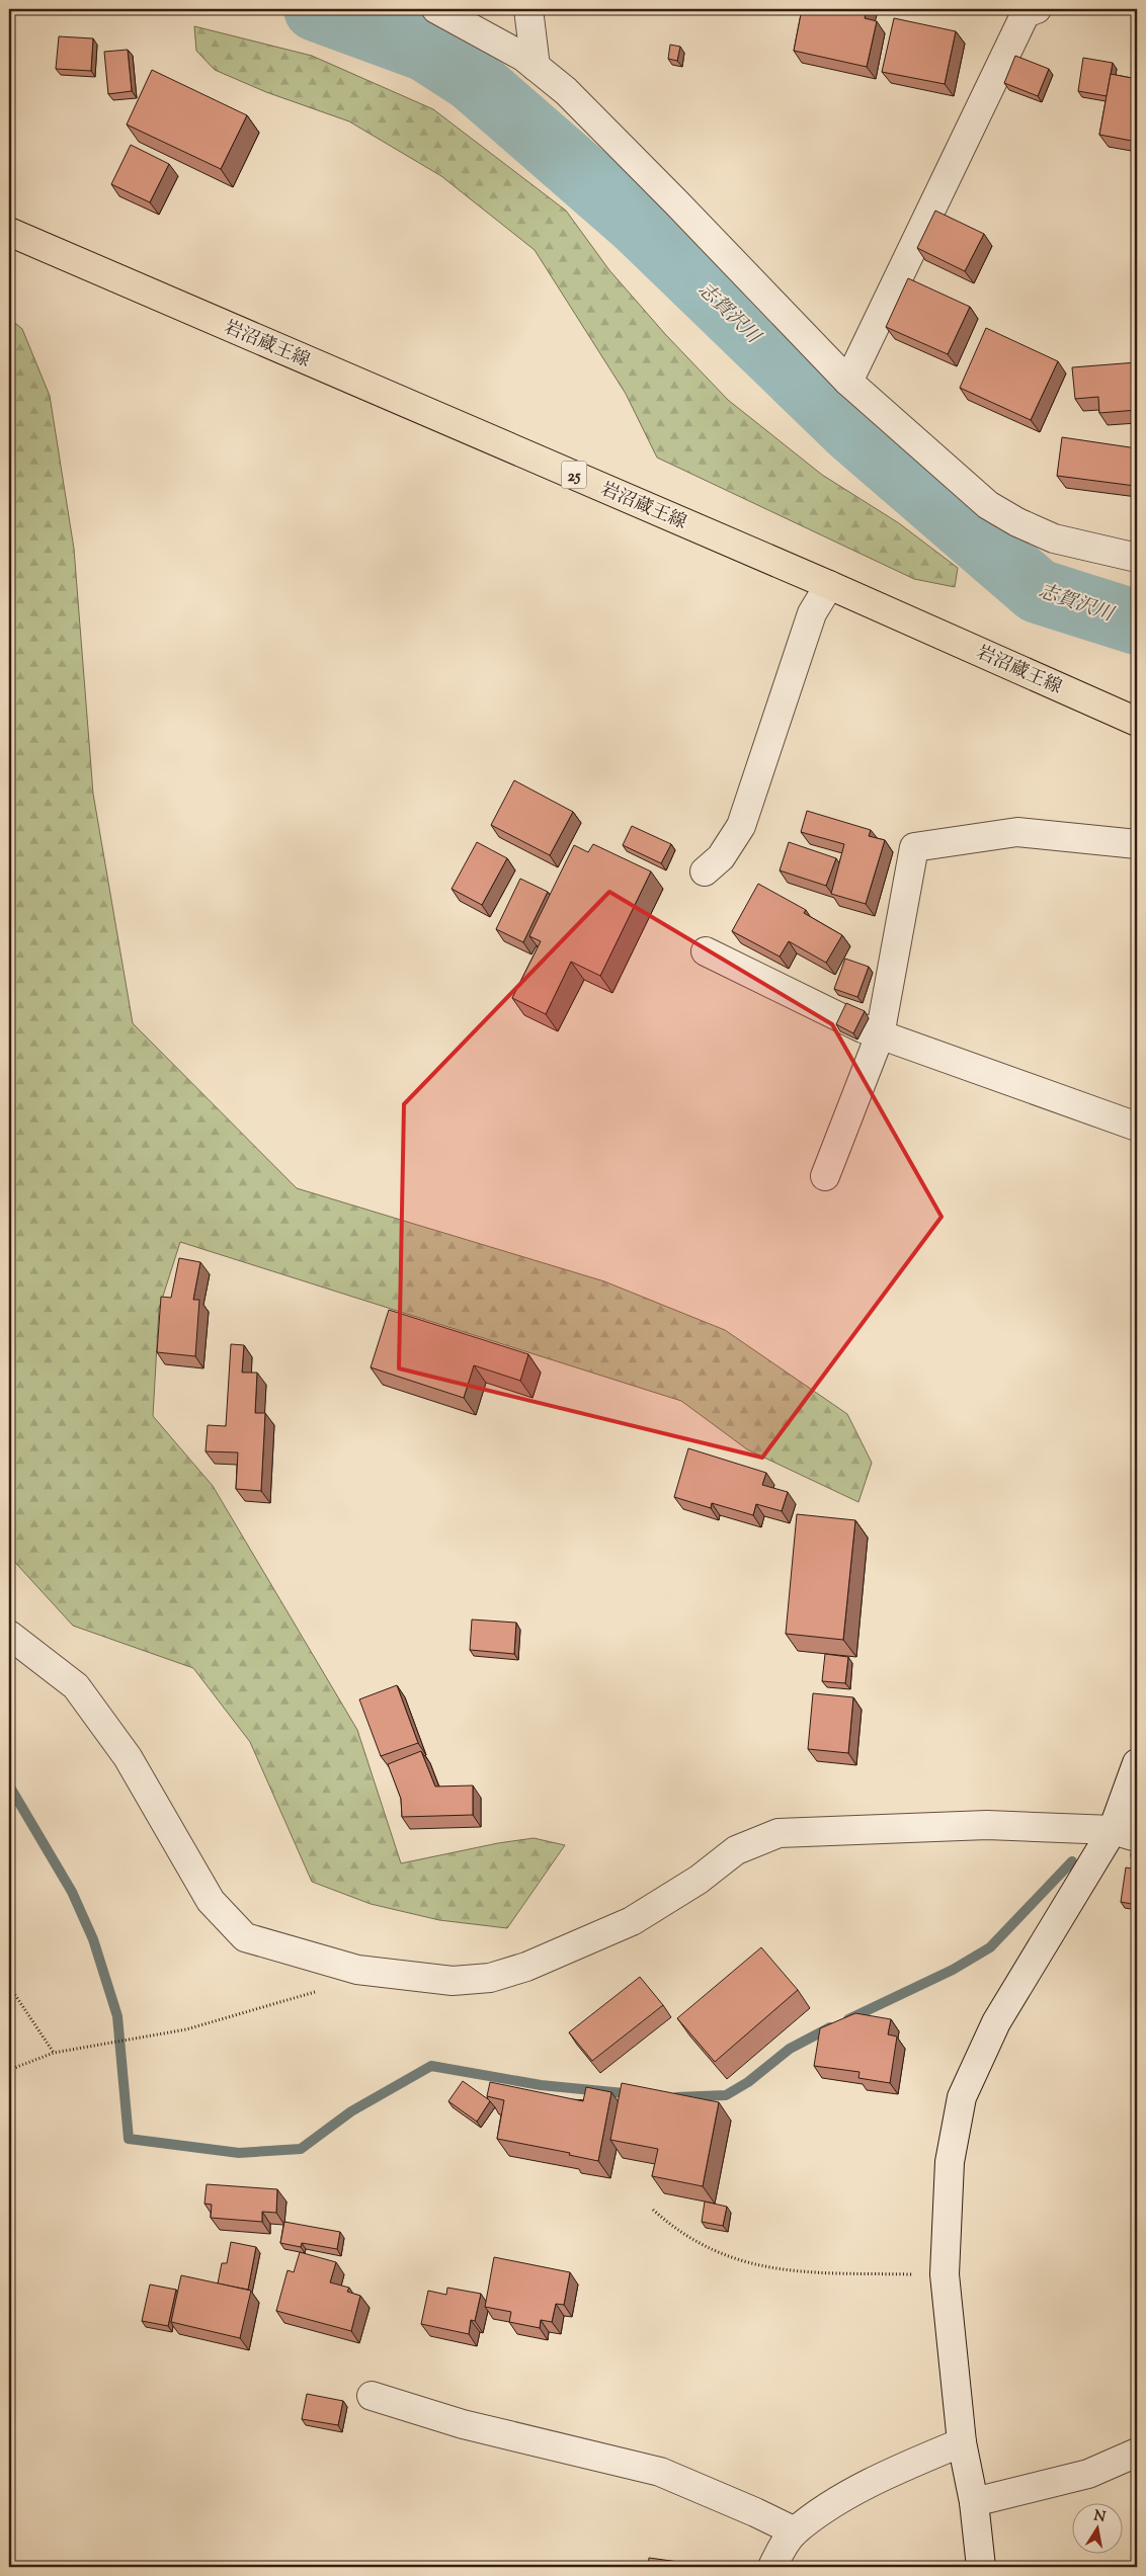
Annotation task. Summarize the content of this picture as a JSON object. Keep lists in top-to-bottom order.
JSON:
{
  "streets": {
    "main road": ["岩沼蔵王線", "25"]
  },
  "water": ["志賀沢川"],
  "north": "top"
}
